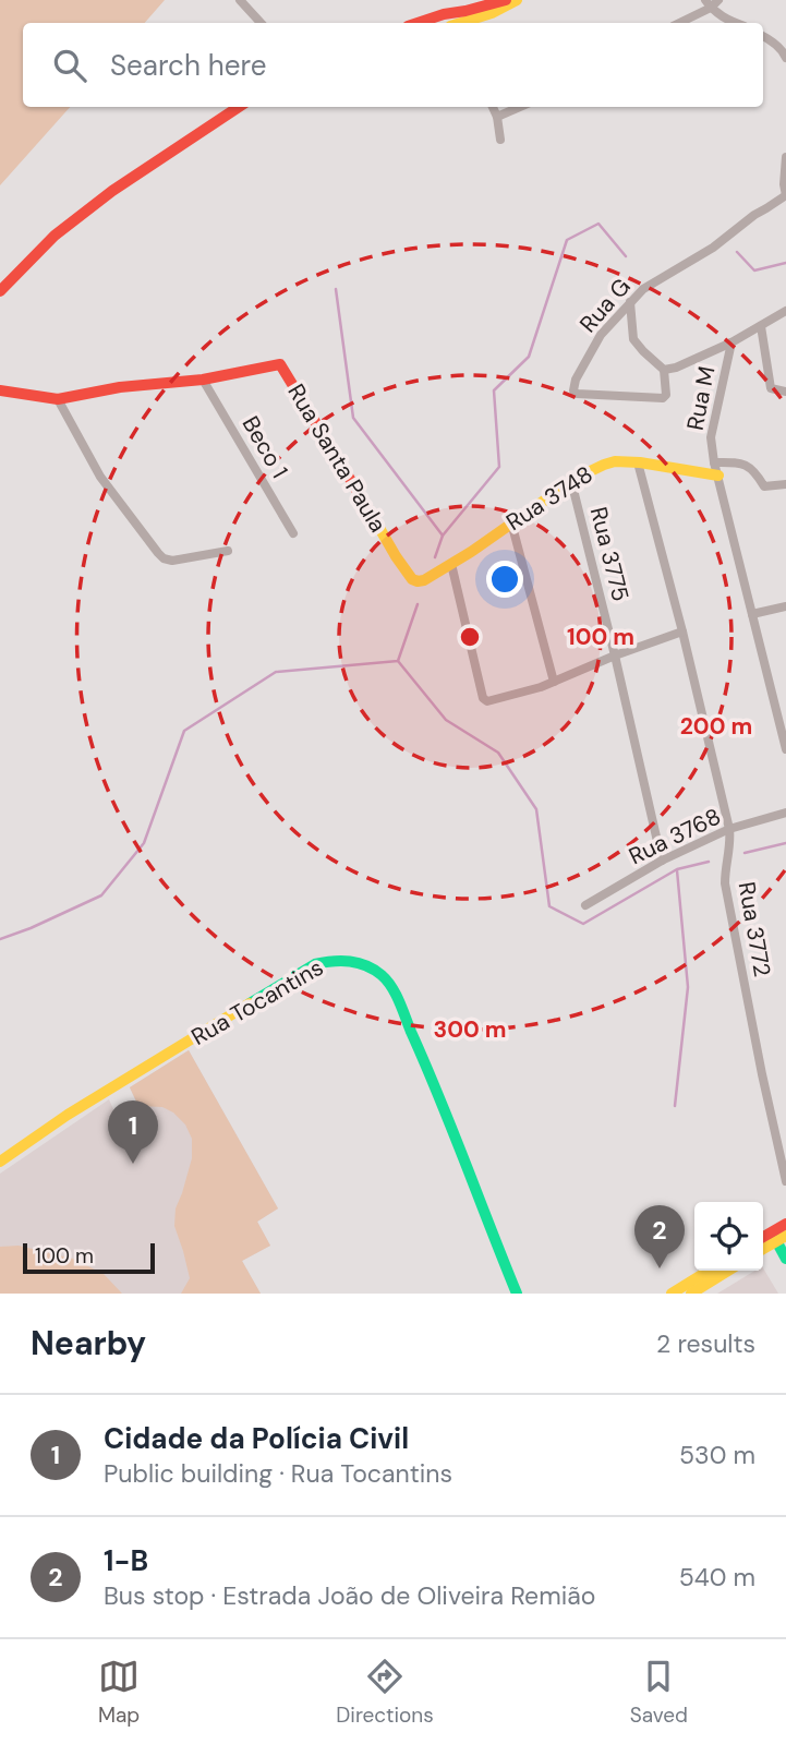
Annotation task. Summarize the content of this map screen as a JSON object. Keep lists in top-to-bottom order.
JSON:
{
  "streets": {
    "street": [
      "Rua G",
      "Rua M",
      "Beco 1",
      "Rua Santa Paula",
      "Rua 3748",
      "Rua 3775",
      "Rua 3768",
      "Rua 3772",
      "Rua Tocantins"
    ]
  },
  "crossings": [
    ["Beco 1", "Rua Santa Paula"],
    ["Rua Santa Paula", "Rua 3748"],
    ["Rua 3748", "Rua 3775"],
    ["Rua 3748", "Rua 3772"],
    ["Rua 3775", "Rua 3768"],
    ["Rua 3768", "Rua 3772"]
  ],
  "scale_bar": "100 m",
  "page": {
    "search": "Search here",
    "pins": ["1", "2"],
    "scale": "100 m",
    "heading": ["Nearby", "2 results"],
    "list": [
      {
        "mark": "1",
        "name": "Cidade da Polícia Civil",
        "note": "Public building · Rua Tocantins",
        "value": "530 m"
      },
      {
        "mark": "2",
        "name": "1-B",
        "note": "Bus stop · Estrada João de Oliveira Remião",
        "value": "540 m"
      }
    ],
    "nav": ["Map", "Directions", "Saved"]
  },
  "rings": ["100 m", "200 m", "300 m"]
}
